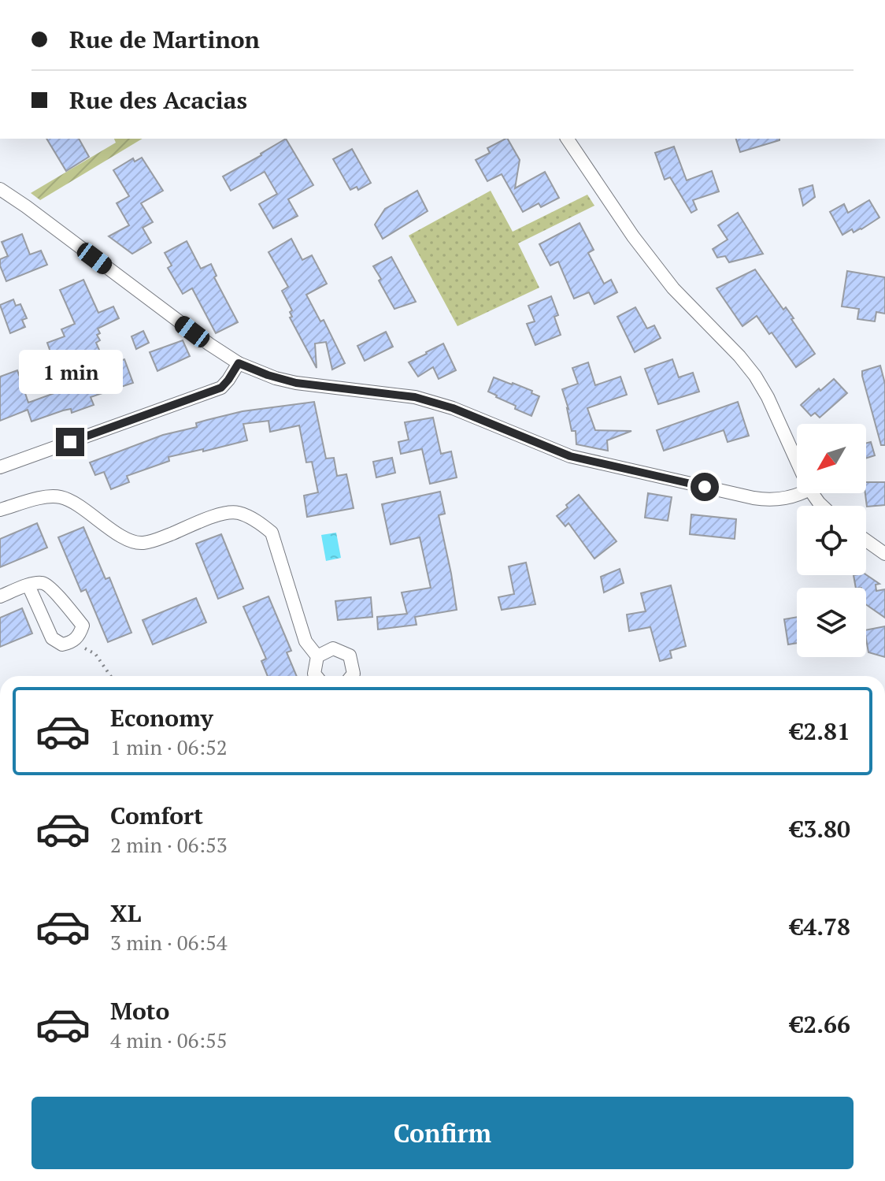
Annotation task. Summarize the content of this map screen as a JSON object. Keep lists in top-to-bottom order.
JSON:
{
  "north": "bottom left",
  "page": {
    "banner": ["Rue de Martinon", "Rue des Acacias"],
    "bubble": "1 min",
    "list": [
      {
        "name": "Economy",
        "note": "1 min · 06:52",
        "value": "€2.81"
      },
      {
        "name": "Comfort",
        "note": "2 min · 06:53",
        "value": "€3.80"
      },
      {
        "name": "XL",
        "note": "3 min · 06:54",
        "value": "€4.78"
      },
      {
        "name": "Moto",
        "note": "4 min · 06:55",
        "value": "€2.66"
      }
    ],
    "buttons": "Confirm"
  }
}
